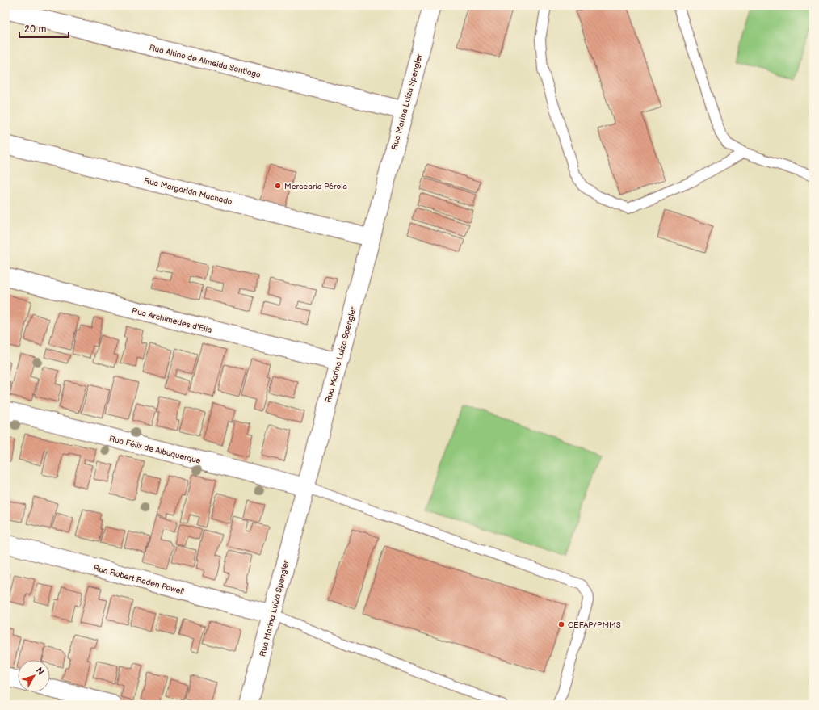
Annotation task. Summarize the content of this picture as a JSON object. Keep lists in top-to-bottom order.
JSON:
{
  "streets": {
    "street": [
      "Rua Altino de Almeida Santiago",
      "Rua Marina Luíza Spengler",
      "Rua Margarida Machado",
      "Rua Archimedes d'Elia",
      "Rua Félix de Albuquerque",
      "Rua Robert Baden Powell"
    ]
  },
  "crossings": [
    ["Rua Altino de Almeida Santiago", "Rua Marina Luíza Spengler"],
    ["Rua Marina Luíza Spengler", "Rua Margarida Machado"],
    ["Rua Marina Luíza Spengler", "Rua Archimedes d'Elia"],
    ["Rua Marina Luíza Spengler", "Rua Félix de Albuquerque"],
    ["Rua Marina Luíza Spengler", "Rua Robert Baden Powell"]
  ],
  "places": ["Mercearia Pérola", "CEFAP/PMMS"],
  "scale_bar": "20 m",
  "north": "top right"
}
